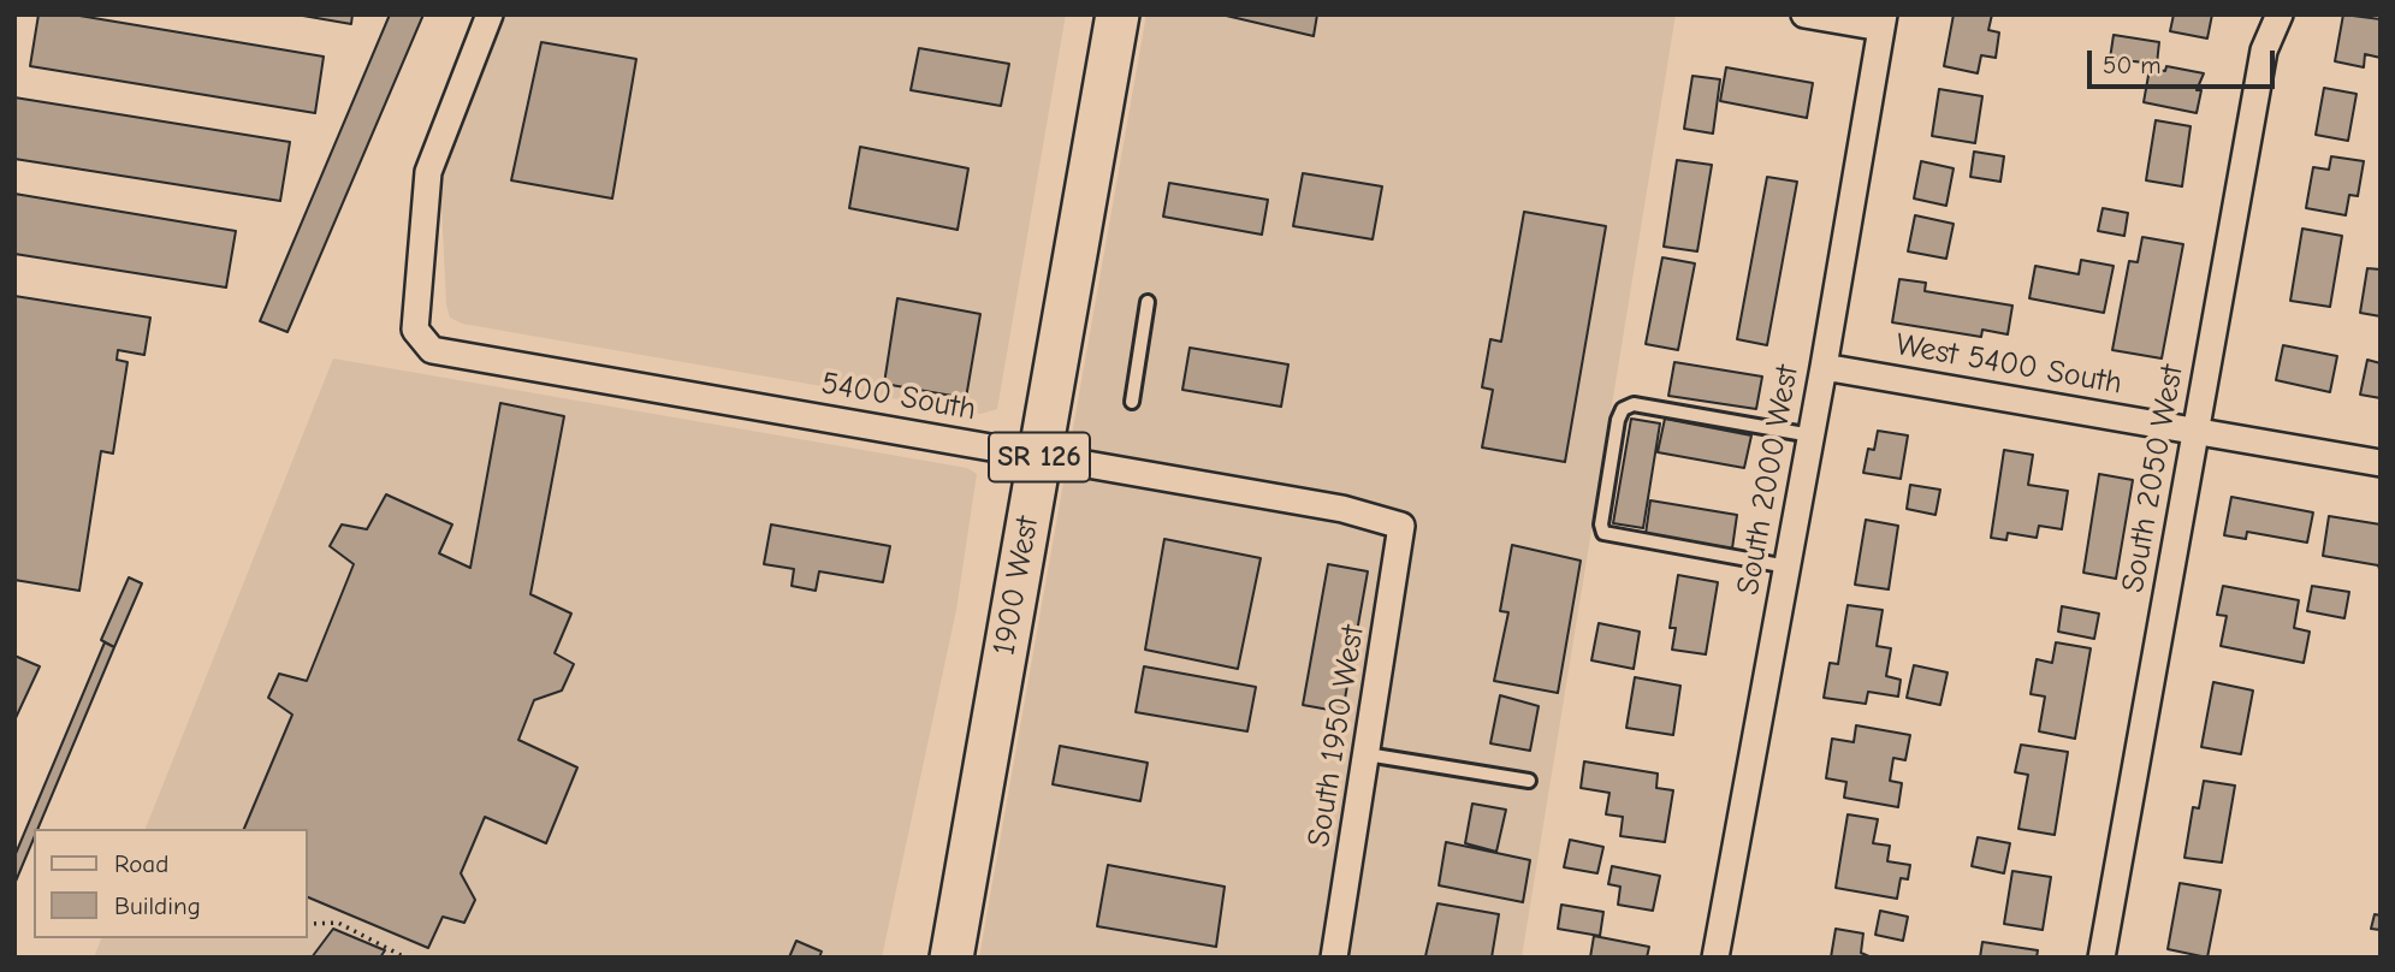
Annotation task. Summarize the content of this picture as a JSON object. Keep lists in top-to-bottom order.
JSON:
{
  "streets": {
    "main road": ["SR 126", "1900 West"],
    "street": [
      "West 5400 South",
      "5400 South",
      "South 2050 West",
      "South 2000 West",
      "South 1950 West"
    ]
  },
  "crossings": [
    ["West 5400 South", "South 2050 West"],
    ["West 5400 South", "South 2000 West"],
    ["5400 South", "1900 West"],
    ["5400 South", "South 1950 West"]
  ],
  "legend": ["Road", "Building"],
  "scale_bar": "50 m"
}
